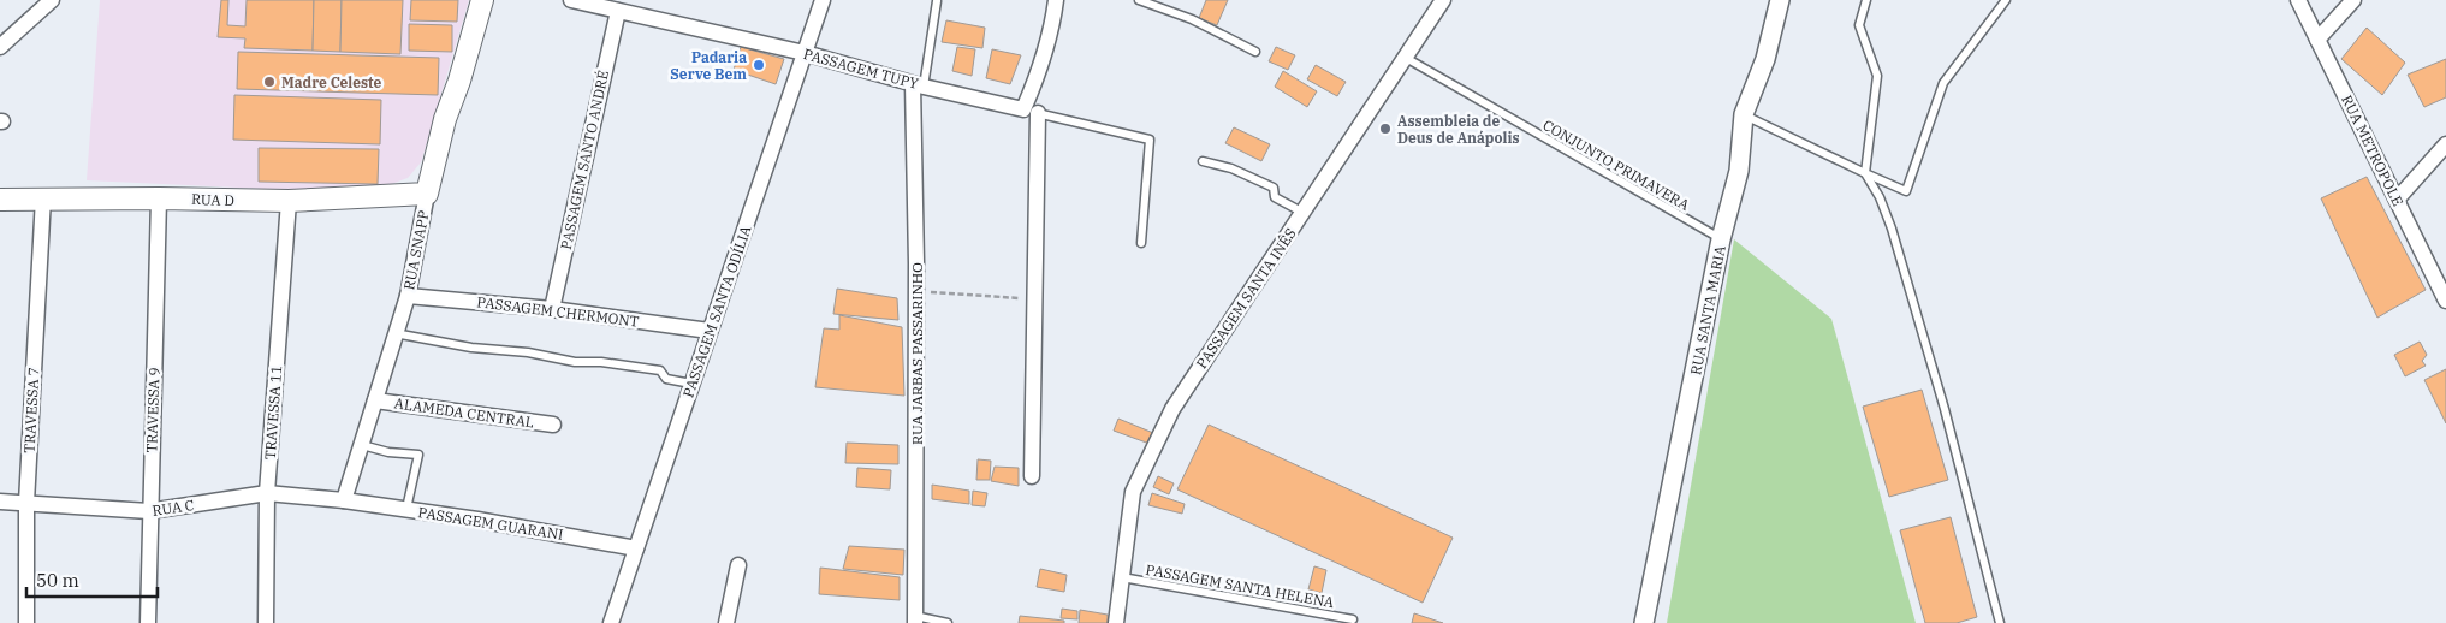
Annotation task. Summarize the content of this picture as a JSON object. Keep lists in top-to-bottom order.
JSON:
{
  "streets": {
    "main road": ["RUA D", "RUA SNAPP"],
    "street": [
      "PASSAGEM TUPY",
      "RUA METROPOLE",
      "PASSAGEM SANTO ANDRÉ",
      "PASSAGEM SANTA INÊS",
      "RUA SANTA MARIA",
      "PASSAGEM CHERMONT",
      "PASSAGEM SANTA ODÍLIA",
      "RUA JARBAS PASSARINHO",
      "TRAVESSA 7",
      "TRAVESSA 9",
      "TRAVESSA 11",
      "ALAMEDA CENTRAL",
      "RUA C",
      "PASSAGEM GUARANI"
    ],
    "lane": ["CONJUNTO PRIMAVERA", "PASSAGEM SANTA HELENA"]
  },
  "crossings": [
    ["PASSAGEM TUPY", "PASSAGEM SANTO ANDRÉ"],
    ["PASSAGEM TUPY", "PASSAGEM SANTA ODÍLIA"],
    ["PASSAGEM TUPY", "RUA JARBAS PASSARINHO"],
    ["PASSAGEM SANTO ANDRÉ", "PASSAGEM CHERMONT"],
    ["CONJUNTO PRIMAVERA", "PASSAGEM SANTA INÊS"],
    ["CONJUNTO PRIMAVERA", "RUA SANTA MARIA"],
    ["RUA D", "RUA SNAPP"],
    ["RUA D", "TRAVESSA 7"],
    ["RUA D", "TRAVESSA 9"],
    ["RUA D", "TRAVESSA 11"],
    ["RUA SNAPP", "PASSAGEM CHERMONT"],
    ["RUA SNAPP", "ALAMEDA CENTRAL"],
    ["RUA SNAPP", "RUA C"],
    ["RUA SNAPP", "PASSAGEM GUARANI"],
    ["PASSAGEM SANTA INÊS", "PASSAGEM SANTA HELENA"],
    ["PASSAGEM CHERMONT", "PASSAGEM SANTA ODÍLIA"],
    ["PASSAGEM SANTA ODÍLIA", "PASSAGEM GUARANI"],
    ["TRAVESSA 7", "RUA C"],
    ["TRAVESSA 9", "RUA C"],
    ["TRAVESSA 11", "RUA C"],
    ["RUA C", "PASSAGEM GUARANI"]
  ],
  "places": ["Padaria Serve Bem", "Madre Celeste", "Assembleia de Deus de Anápolis"],
  "scale_bar": "50 m"
}
